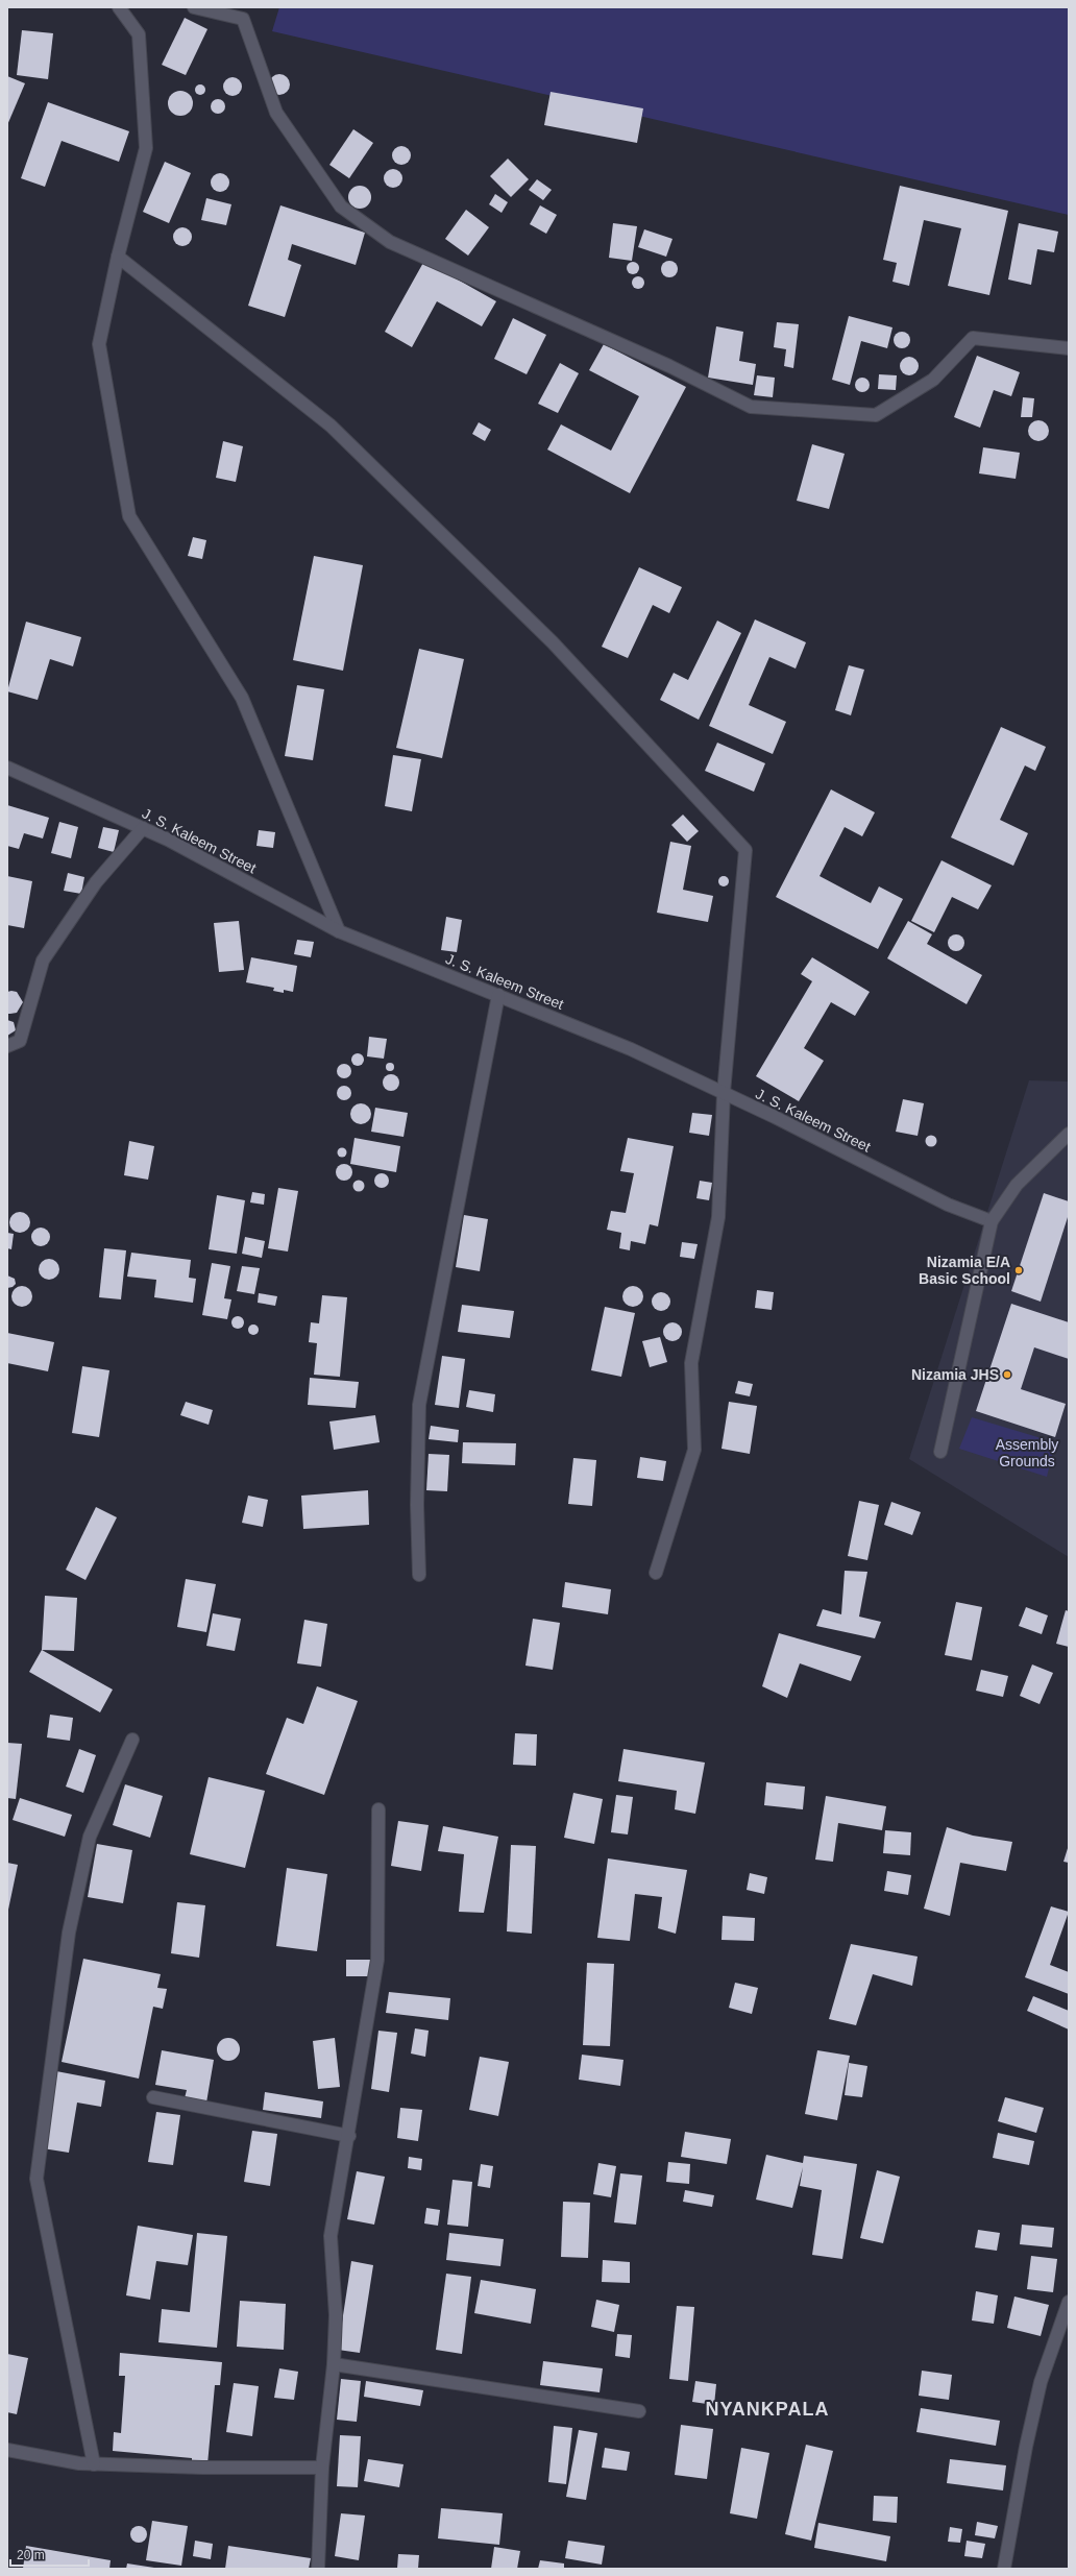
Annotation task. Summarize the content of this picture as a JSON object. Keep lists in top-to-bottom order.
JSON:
{
  "streets": {
    "street": ["J. S. Kaleem Street"]
  },
  "districts": ["NYANKPALA"],
  "parks": ["Assembly Grounds"],
  "places": ["Nizamia E/A Basic School", "Nizamia JHS"],
  "scale_bar": "20 m"
}
